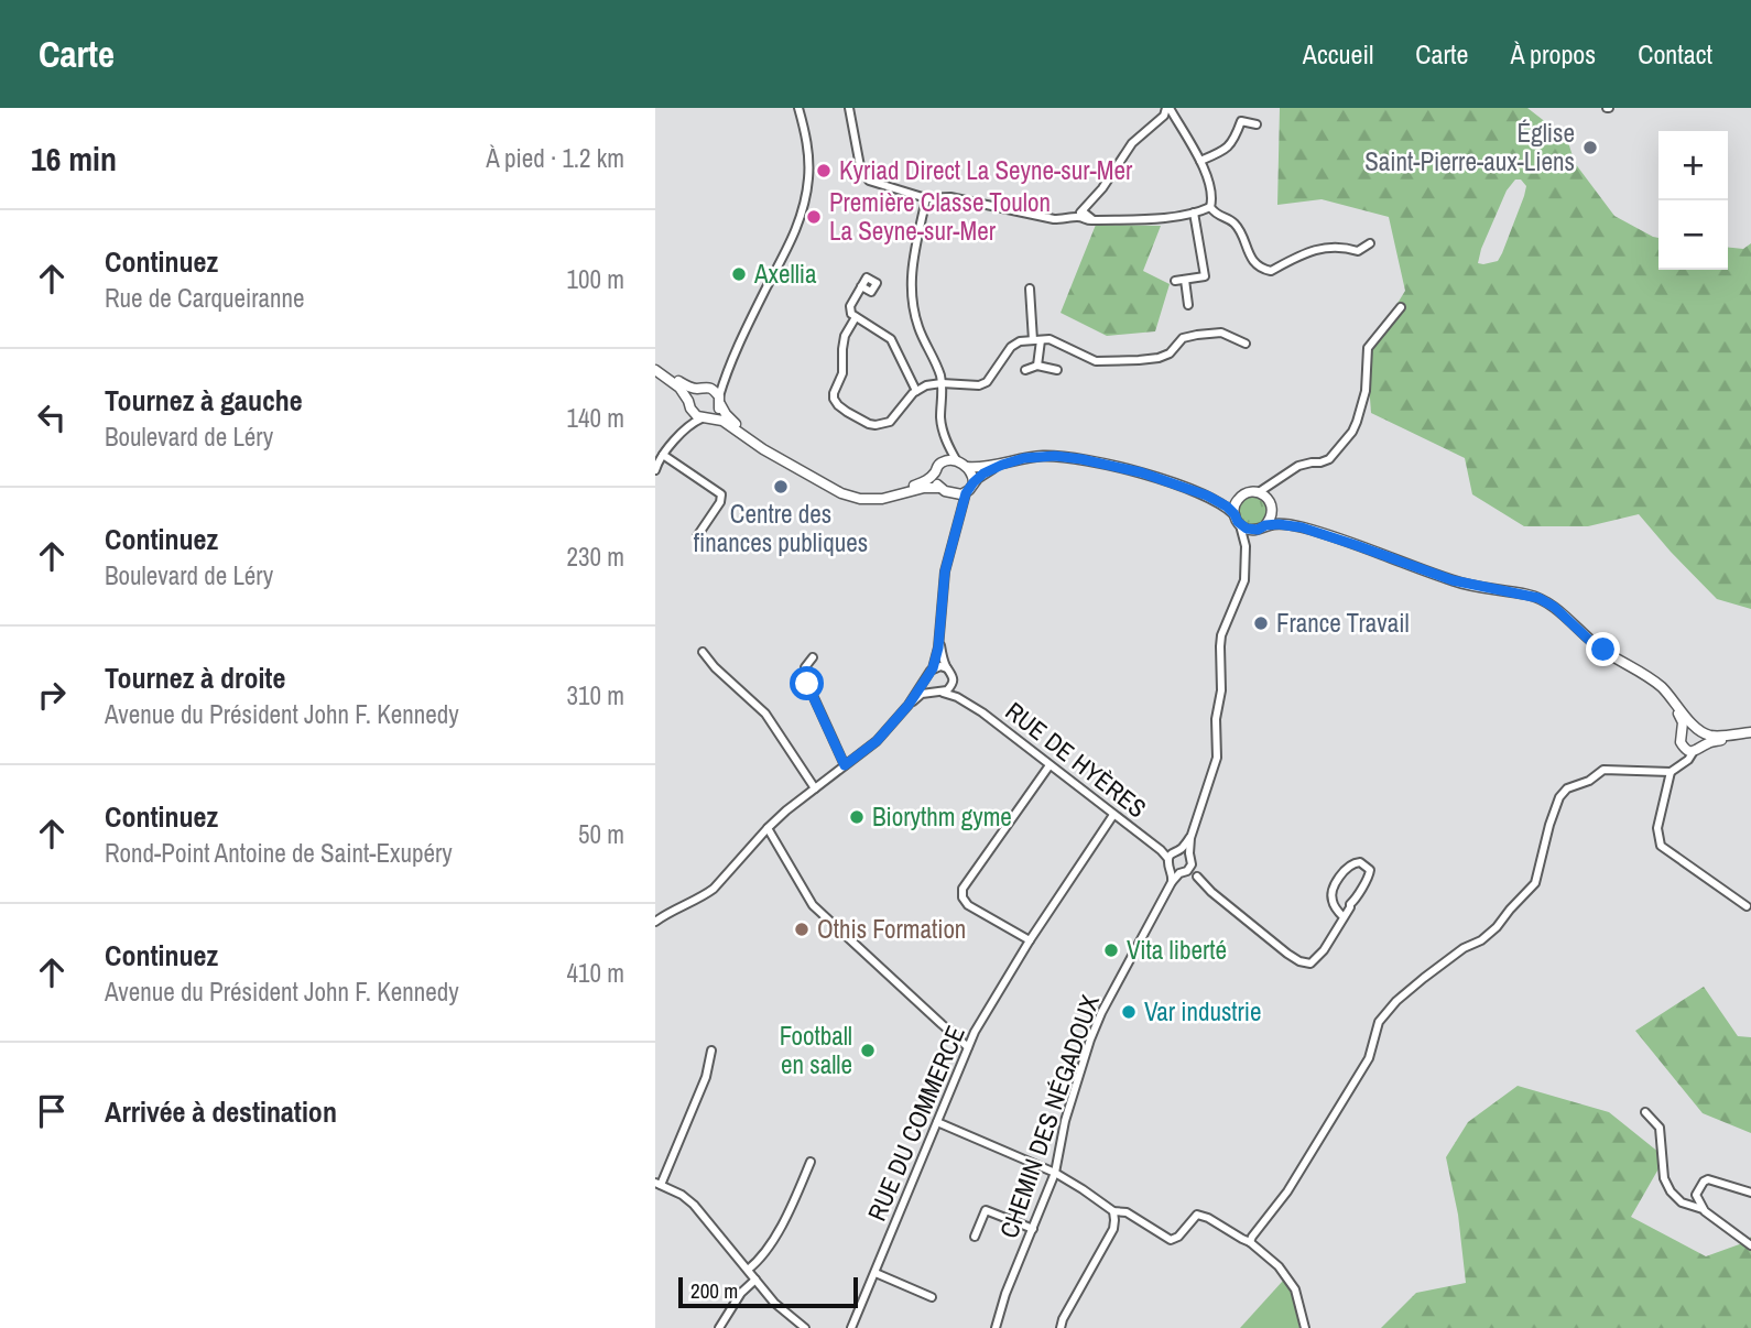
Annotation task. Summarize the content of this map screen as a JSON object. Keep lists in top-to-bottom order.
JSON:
{
  "streets": {
    "street": ["RUE DE HYÈRES", "CHEMIN DES NÉGADOUX", "RUE DU COMMERCE"]
  },
  "crossings": [
    ["RUE DE HYÈRES", "CHEMIN DES NÉGADOUX"],
    ["RUE DE HYÈRES", "RUE DU COMMERCE"]
  ],
  "places": [
    "Église Saint-Pierre-aux-Liens",
    "Kyriad Direct La Seyne-sur-Mer",
    "Première Classe Toulon La Seyne-sur-Mer",
    "Axellia",
    "Centre des finances publiques",
    "France Travail",
    "Biorythm gyme",
    "Othis Formation",
    "Vita liberté",
    "Var industrie",
    "Football en salle"
  ],
  "scale_bar": "200 m",
  "page": {
    "header": "Carte",
    "nav": [
      "Accueil",
      "Carte",
      "À propos",
      "Contact"
    ],
    "heading": ["16 min", "À pied · 1.2 km"],
    "map_buttons": ["+", "−"],
    "list": [
      ["Continuez", "Rue de Carqueiranne", "100 m"],
      ["Tournez à gauche", "Boulevard de Léry", "140 m"],
      ["Continuez", "Boulevard de Léry", "230 m"],
      ["Tournez à droite", "Avenue du Président John F. Kennedy", "310 m"],
      ["Continuez", "Rond-Point Antoine de Saint-Exupéry", "50 m"],
      ["Continuez", "Avenue du Président John F. Kennedy", "410 m"],
      "Arrivée à destination"
    ],
    "scale": "200 m"
  }
}
